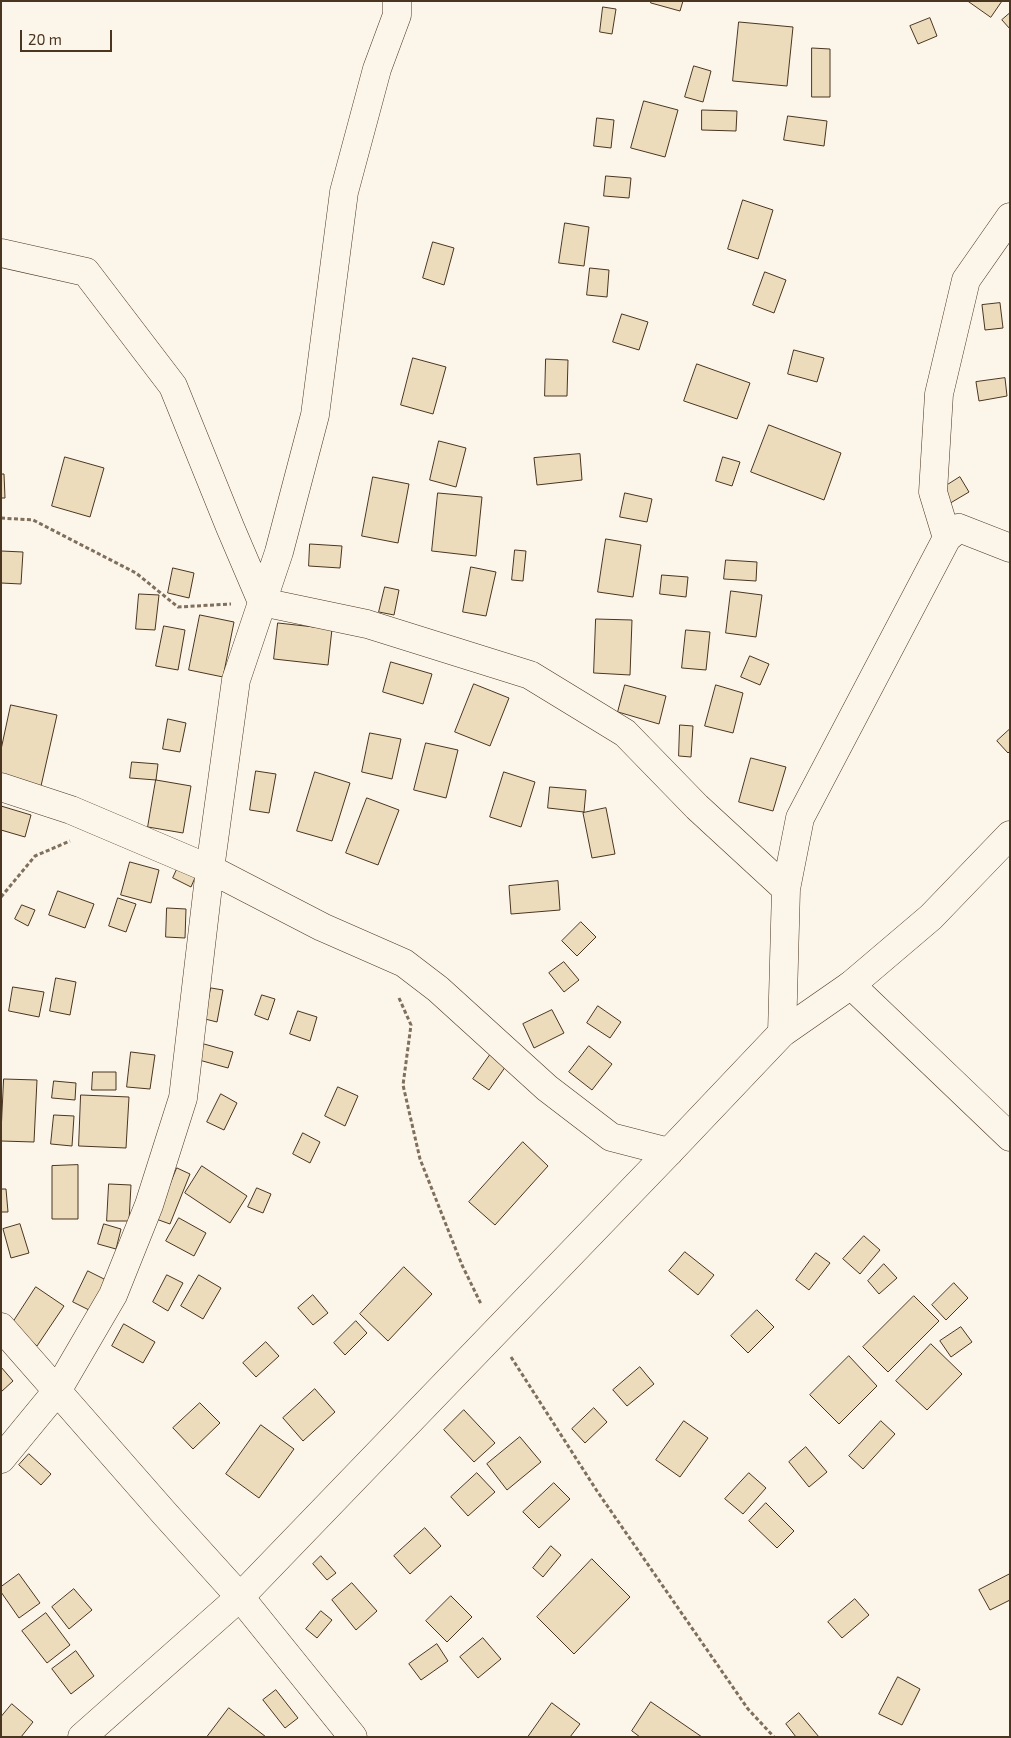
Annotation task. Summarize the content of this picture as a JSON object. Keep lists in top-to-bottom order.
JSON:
{
  "scale_bar": "20 m"
}
